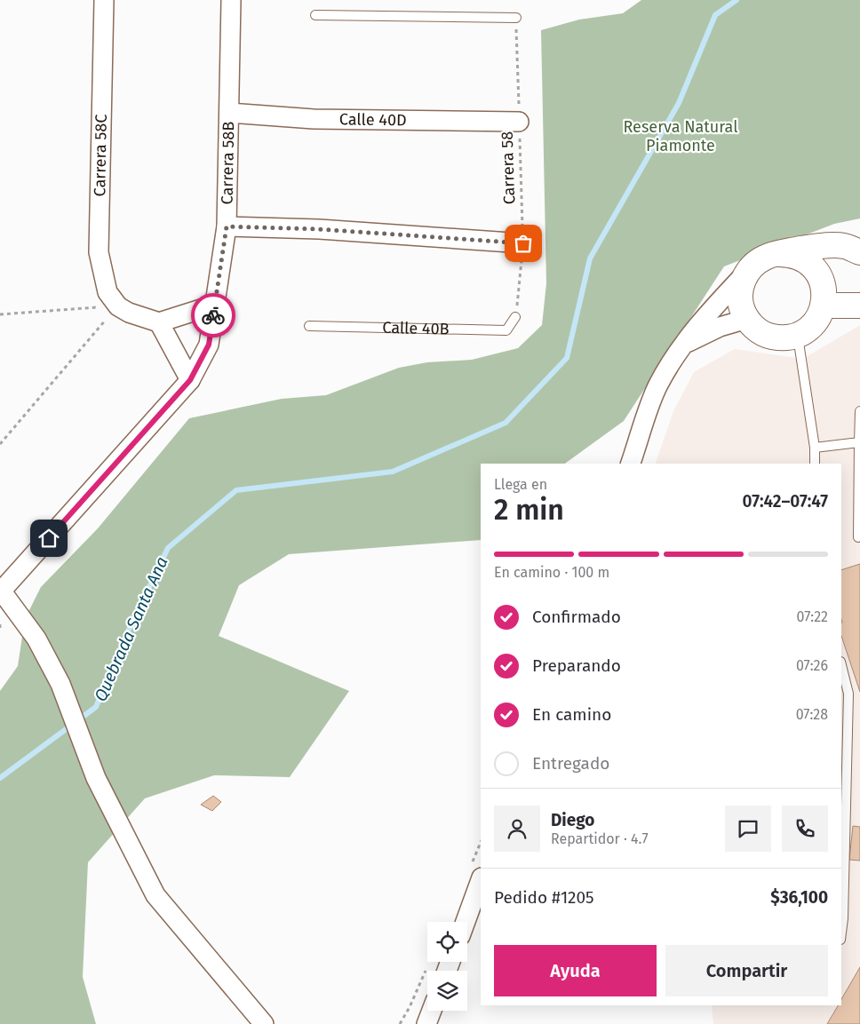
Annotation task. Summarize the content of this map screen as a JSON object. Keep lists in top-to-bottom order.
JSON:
{
  "streets": {
    "street": ["Calle 40D", "Carrera 58C", "Carrera 58B"],
    "lane": ["Calle 40B"],
    "path": ["Carrera 58"]
  },
  "crossings": [
    ["Calle 40D", "Carrera 58B"],
    ["Calle 40D", "Carrera 58"],
    ["Carrera 58", "Calle 40B"]
  ],
  "water": ["Quebrada Santa Ana"],
  "parks": ["Reserva Natural Piamonte"],
  "page": {
    "heading": ["2 min", "Llega en", "07:42–07:47"],
    "panel": [
      "Diego",
      "Repartidor · 4.7",
      "Pedido #1205",
      "$36,100"
    ],
    "bar": "En camino · 100 m",
    "list": [
      ["Confirmado", "07:22"],
      ["Preparando", "07:26"],
      ["En camino", "07:28"],
      "Entregado"
    ],
    "buttons": ["Ayuda", "Compartir"]
  }
}
